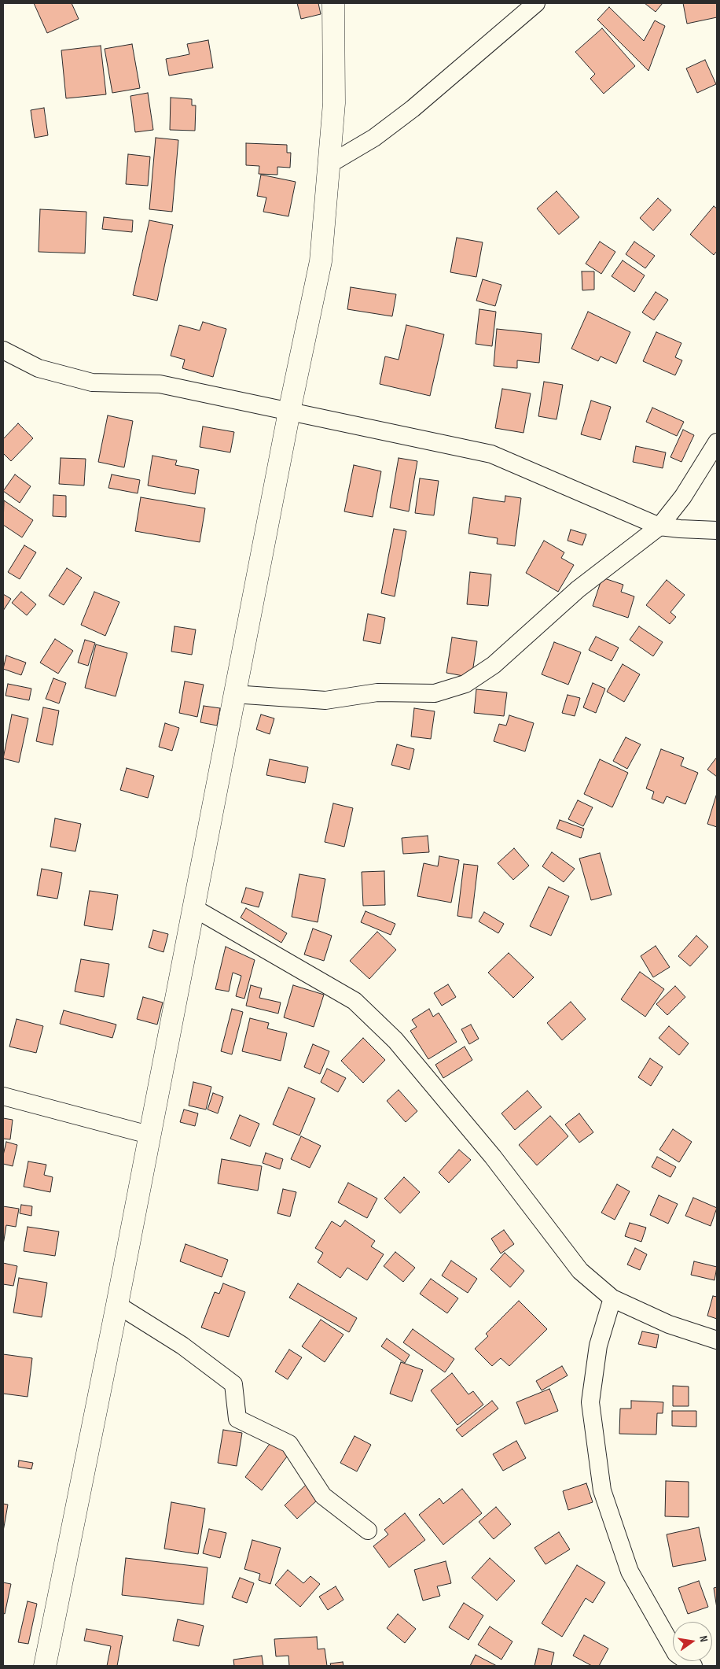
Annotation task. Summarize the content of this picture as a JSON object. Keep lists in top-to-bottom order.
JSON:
{
  "north": "right"
}
